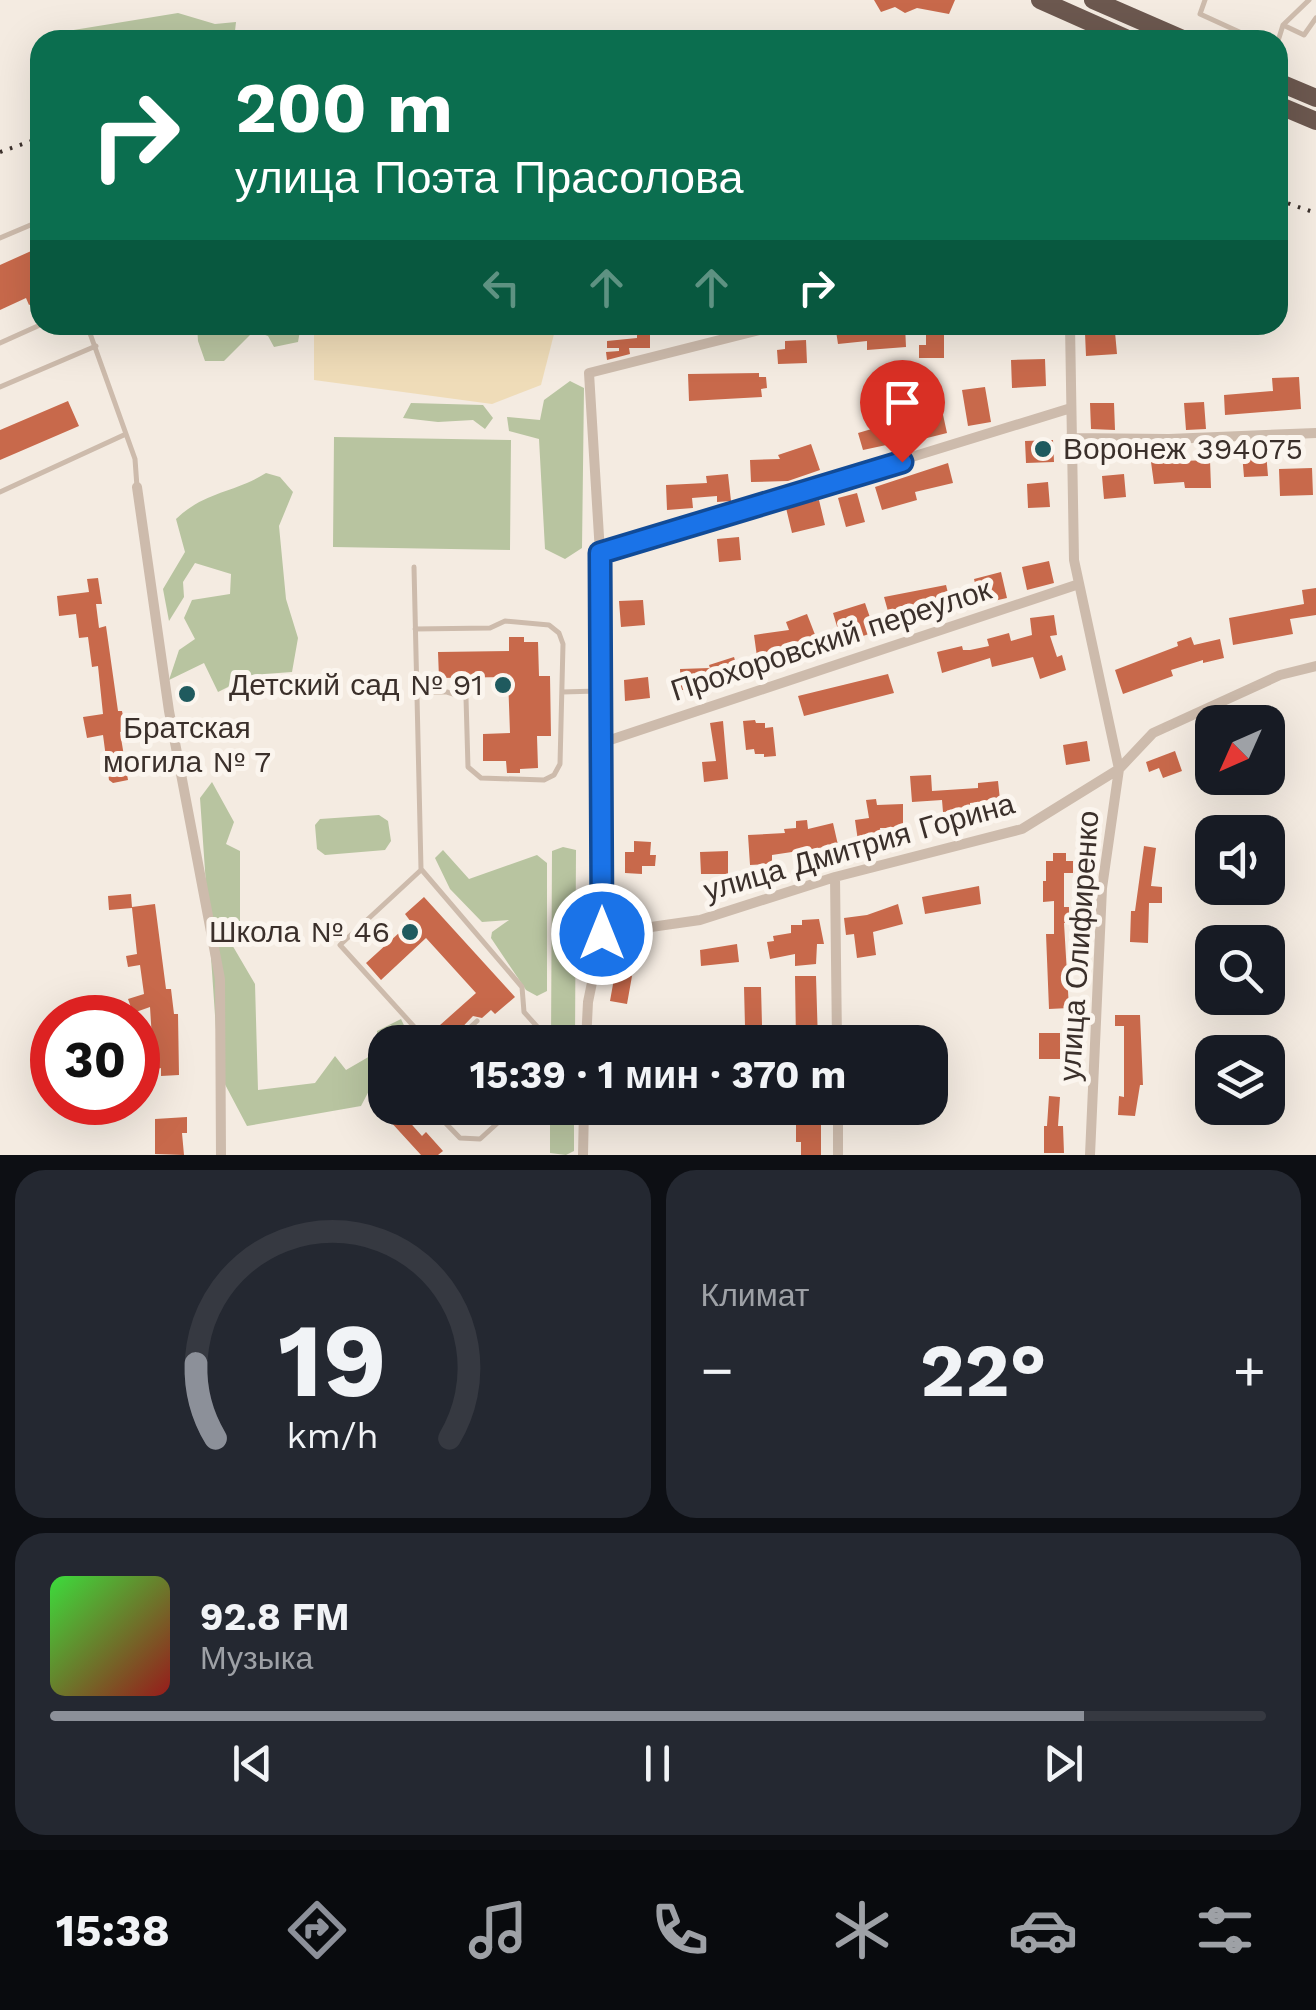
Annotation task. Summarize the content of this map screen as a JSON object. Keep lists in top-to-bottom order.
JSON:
{
  "streets": {
    "street": ["Прохоровский переулок", "улица Дмитрия Горина", "улица Олифиренко"]
  },
  "crossings": [
    ["Прохоровский переулок", "улица Олифиренко"],
    ["улица Дмитрия Горина", "улица Олифиренко"]
  ],
  "places": [
    "Воронеж 394075",
    "Детский сад № 91",
    "Братская могила № 7",
    "Школа № 46"
  ],
  "north": "bottom left",
  "page": {
    "turn": ["200 m", "улица Поэта Прасолова"],
    "limit": "30",
    "trip": "15:39 · 1 мин · 370 m",
    "tile": "Климат",
    "heat": ["−", "22°", "+"],
    "song": ["92.8 FM", "Музыка"],
    "tabs": "15:38",
    "gauge": ["19", "km/h"]
  }
}
